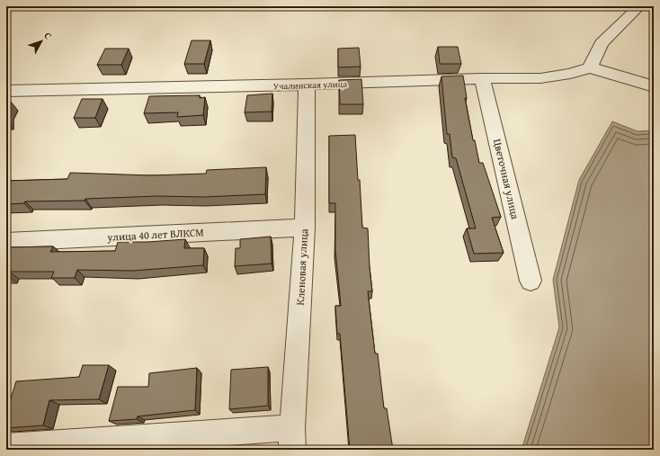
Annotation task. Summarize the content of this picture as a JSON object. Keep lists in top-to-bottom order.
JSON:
{
  "streets": {
    "street": [
      "Учалинская улица",
      "Цветочная улица",
      "улица 40 лет ВЛКСМ",
      "Кленовая улица"
    ]
  },
  "crossings": [
    ["Учалинская улица", "Цветочная улица"],
    ["Учалинская улица", "Кленовая улица"],
    ["улица 40 лет ВЛКСМ", "Кленовая улица"]
  ],
  "north": "top right"
}
